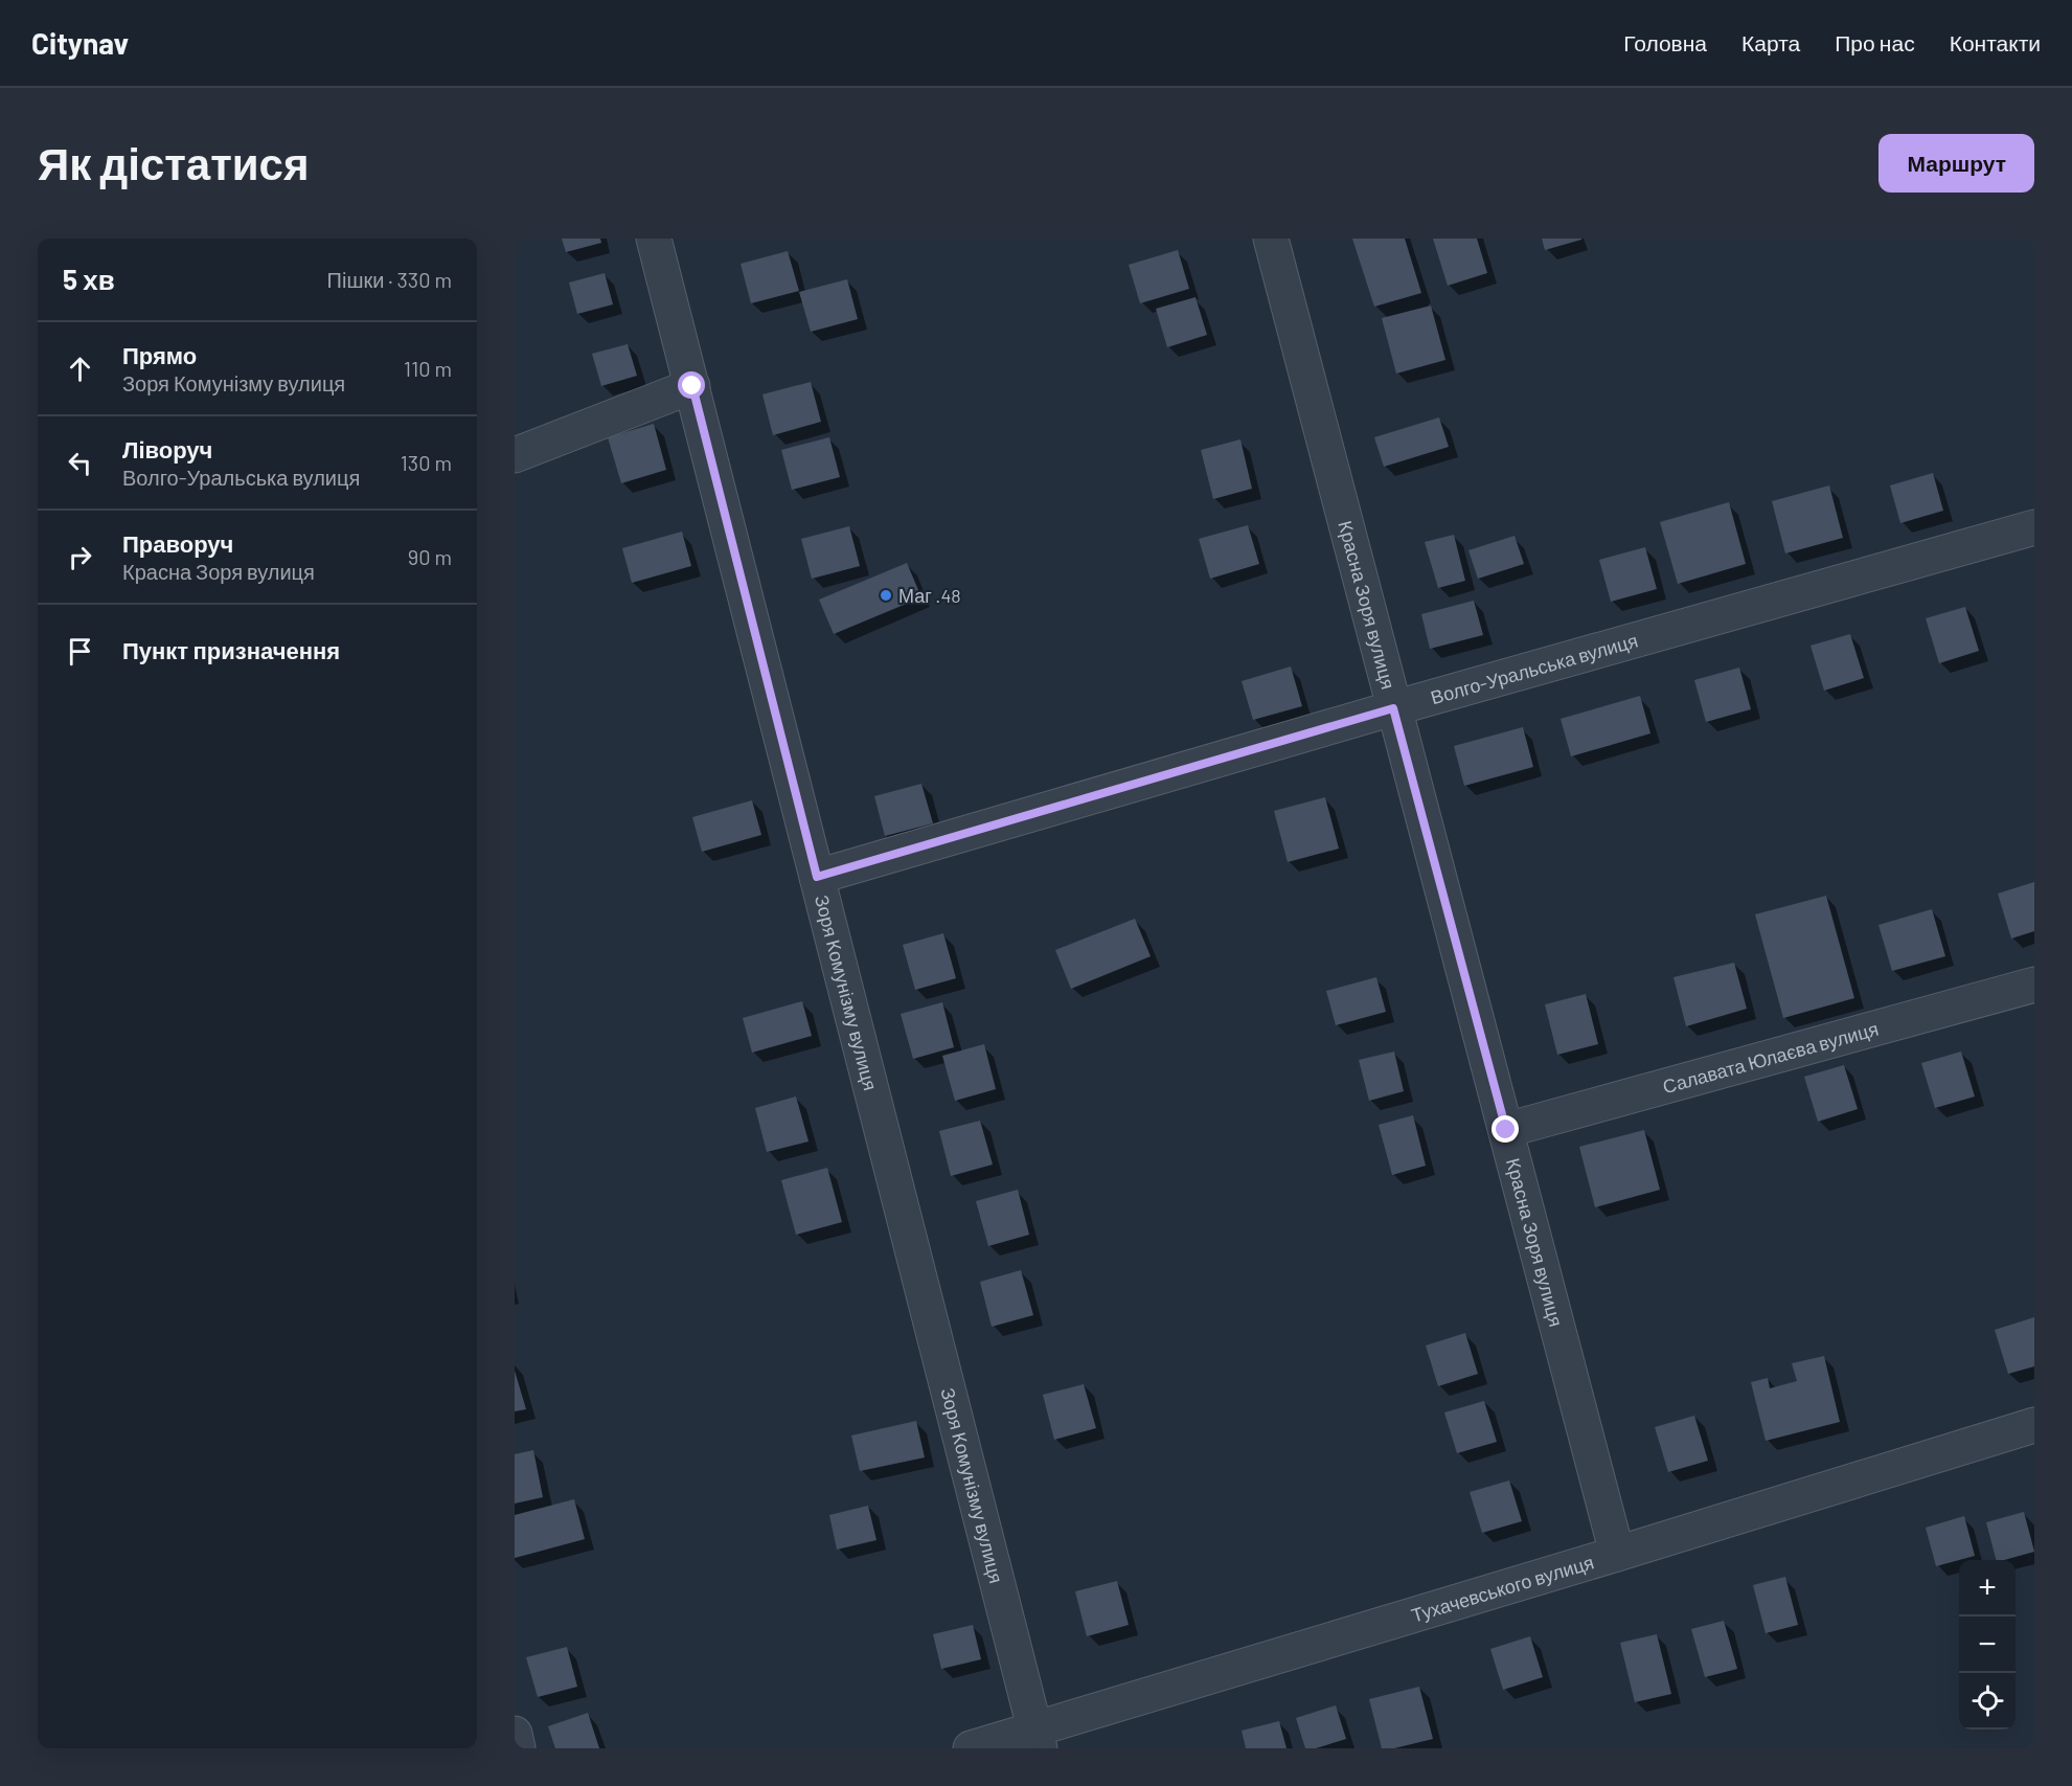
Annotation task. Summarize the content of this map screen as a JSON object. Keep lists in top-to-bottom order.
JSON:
{
  "streets": {
    "street": [
      "Красна Зоря вулиця",
      "Волго-Уральська вулиця",
      "Зоря Комунізму вулиця",
      "Салавата Юлаєва вулиця",
      "Тухачевського вулиця"
    ]
  },
  "crossings": [
    ["Красна Зоря вулиця", "Волго-Уральська вулиця"],
    ["Красна Зоря вулиця", "Салавата Юлаєва вулиця"],
    ["Красна Зоря вулиця", "Тухачевського вулиця"],
    ["Волго-Уральська вулиця", "Зоря Комунізму вулиця"],
    ["Зоря Комунізму вулиця", "Тухачевського вулиця"]
  ],
  "places": ["Маг .48"],
  "page": {
    "header": "Citynav",
    "nav": [
      "Головна",
      "Карта",
      "Про нас",
      "Контакти"
    ],
    "buttons": "Маршрут",
    "title": "Як дістатися",
    "heading": ["5 хв", "Пішки · 330 m"],
    "list": [
      ["Прямо", "Зоря Комунізму вулиця", "110 m"],
      ["Ліворуч", "Волго-Уральська вулиця", "130 m"],
      ["Праворуч", "Красна Зоря вулиця", "90 m"],
      "Пункт призначення"
    ],
    "map_buttons": ["+", "−"]
  }
}
